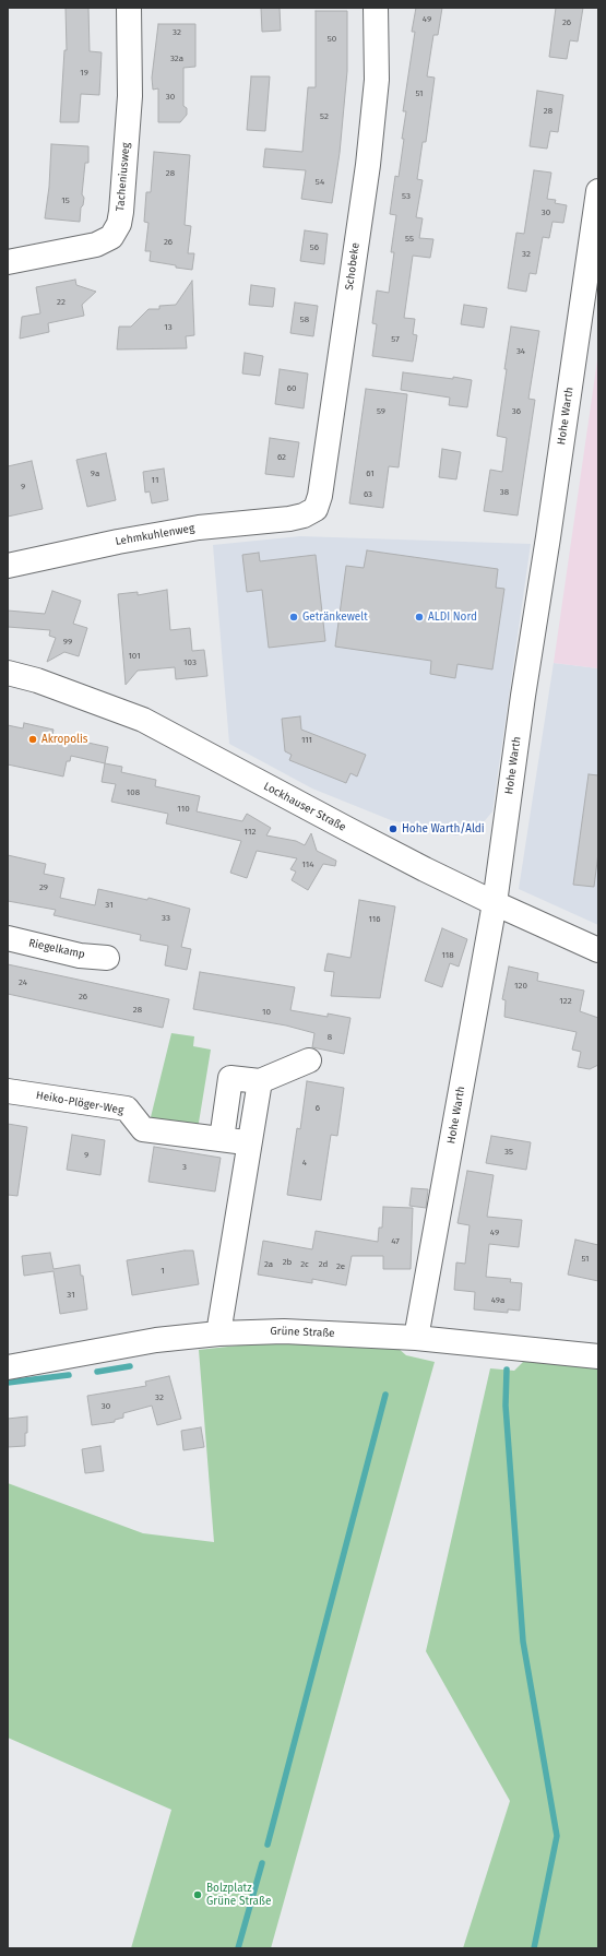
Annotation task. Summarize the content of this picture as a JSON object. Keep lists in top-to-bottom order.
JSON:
{
  "streets": {
    "street": [
      "Tacheniusweg",
      "Schobeke",
      "Hohe Warth",
      "Lehmkuhlenweg",
      "Lockhauser Straße",
      "Riegelkamp",
      "Heiko-Plöger-Weg",
      "Grüne Straße"
    ]
  },
  "crossings": [
    ["Schobeke", "Lehmkuhlenweg"],
    ["Hohe Warth", "Lockhauser Straße"],
    ["Hohe Warth", "Grüne Straße"]
  ],
  "places": [
    "Getränkewelt",
    "ALDI Nord",
    "Akropolis",
    "Hohe Warth/Aldi",
    "Bolzplatz Grüne Straße"
  ],
  "house_numbers": [
    "49",
    "26",
    "32",
    "50",
    "32a",
    "19",
    "51",
    "30",
    "28",
    "52",
    "28",
    "54",
    "53",
    "15",
    "30",
    "55",
    "26",
    "56",
    "32",
    "22",
    "58",
    "13",
    "57",
    "34",
    "60",
    "59",
    "36",
    "62",
    "9a",
    "61",
    "11",
    "9",
    "38",
    "63",
    "99",
    "101",
    "103",
    "111",
    "108",
    "110",
    "112",
    "114",
    "29",
    "31",
    "33",
    "116",
    "118",
    "24",
    "120",
    "26",
    "122",
    "28",
    "10",
    "8",
    "6",
    "35",
    "9",
    "4",
    "3",
    "49",
    "47",
    "51",
    "2b",
    "2a",
    "2c",
    "2d",
    "2e",
    "1",
    "31",
    "49a",
    "32",
    "30"
  ]
}
